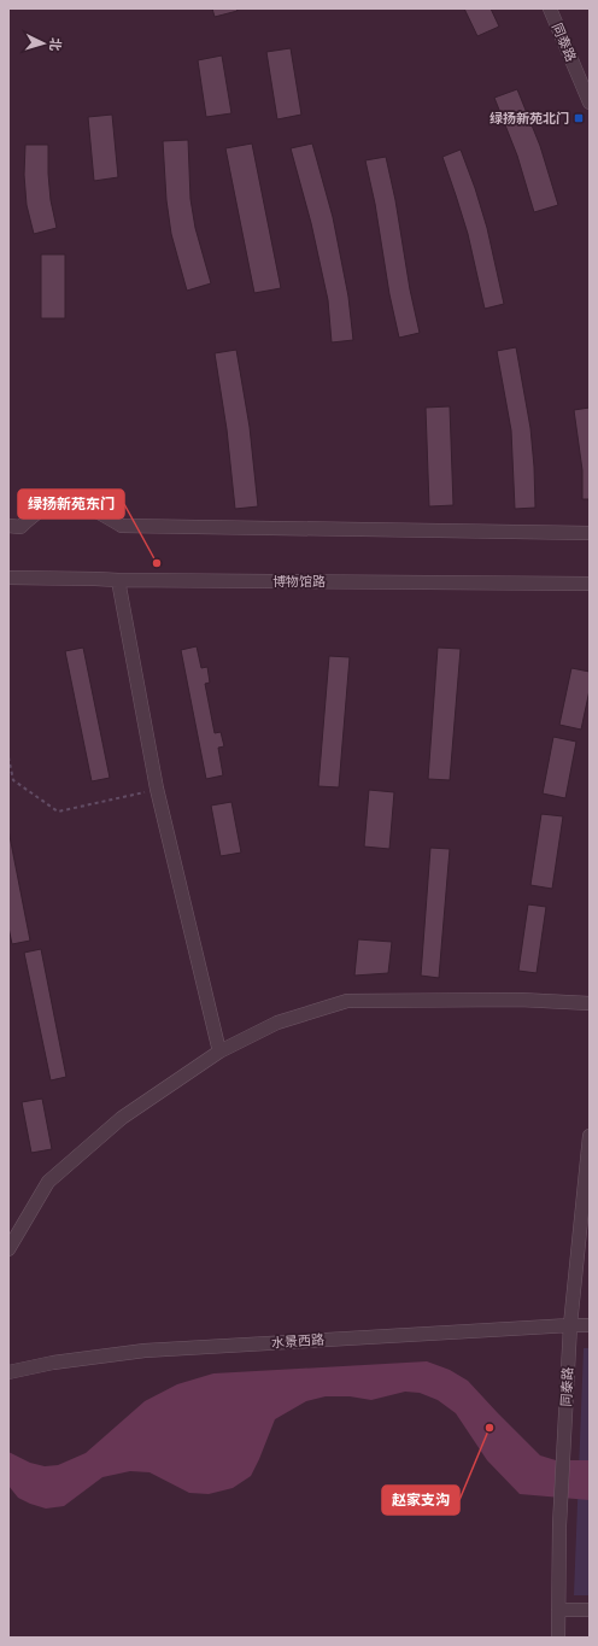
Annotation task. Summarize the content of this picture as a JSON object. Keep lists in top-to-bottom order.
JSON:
{
  "streets": {
    "street": ["同泰路", "博物馆路", "水景西路"]
  },
  "crossings": [
    ["同泰路", "水景西路"]
  ],
  "places": {
    "transit": ["绿扬新苑北门"],
    "other": ["绿扬新苑东门", "赵家支沟"]
  },
  "north": "right"
}
